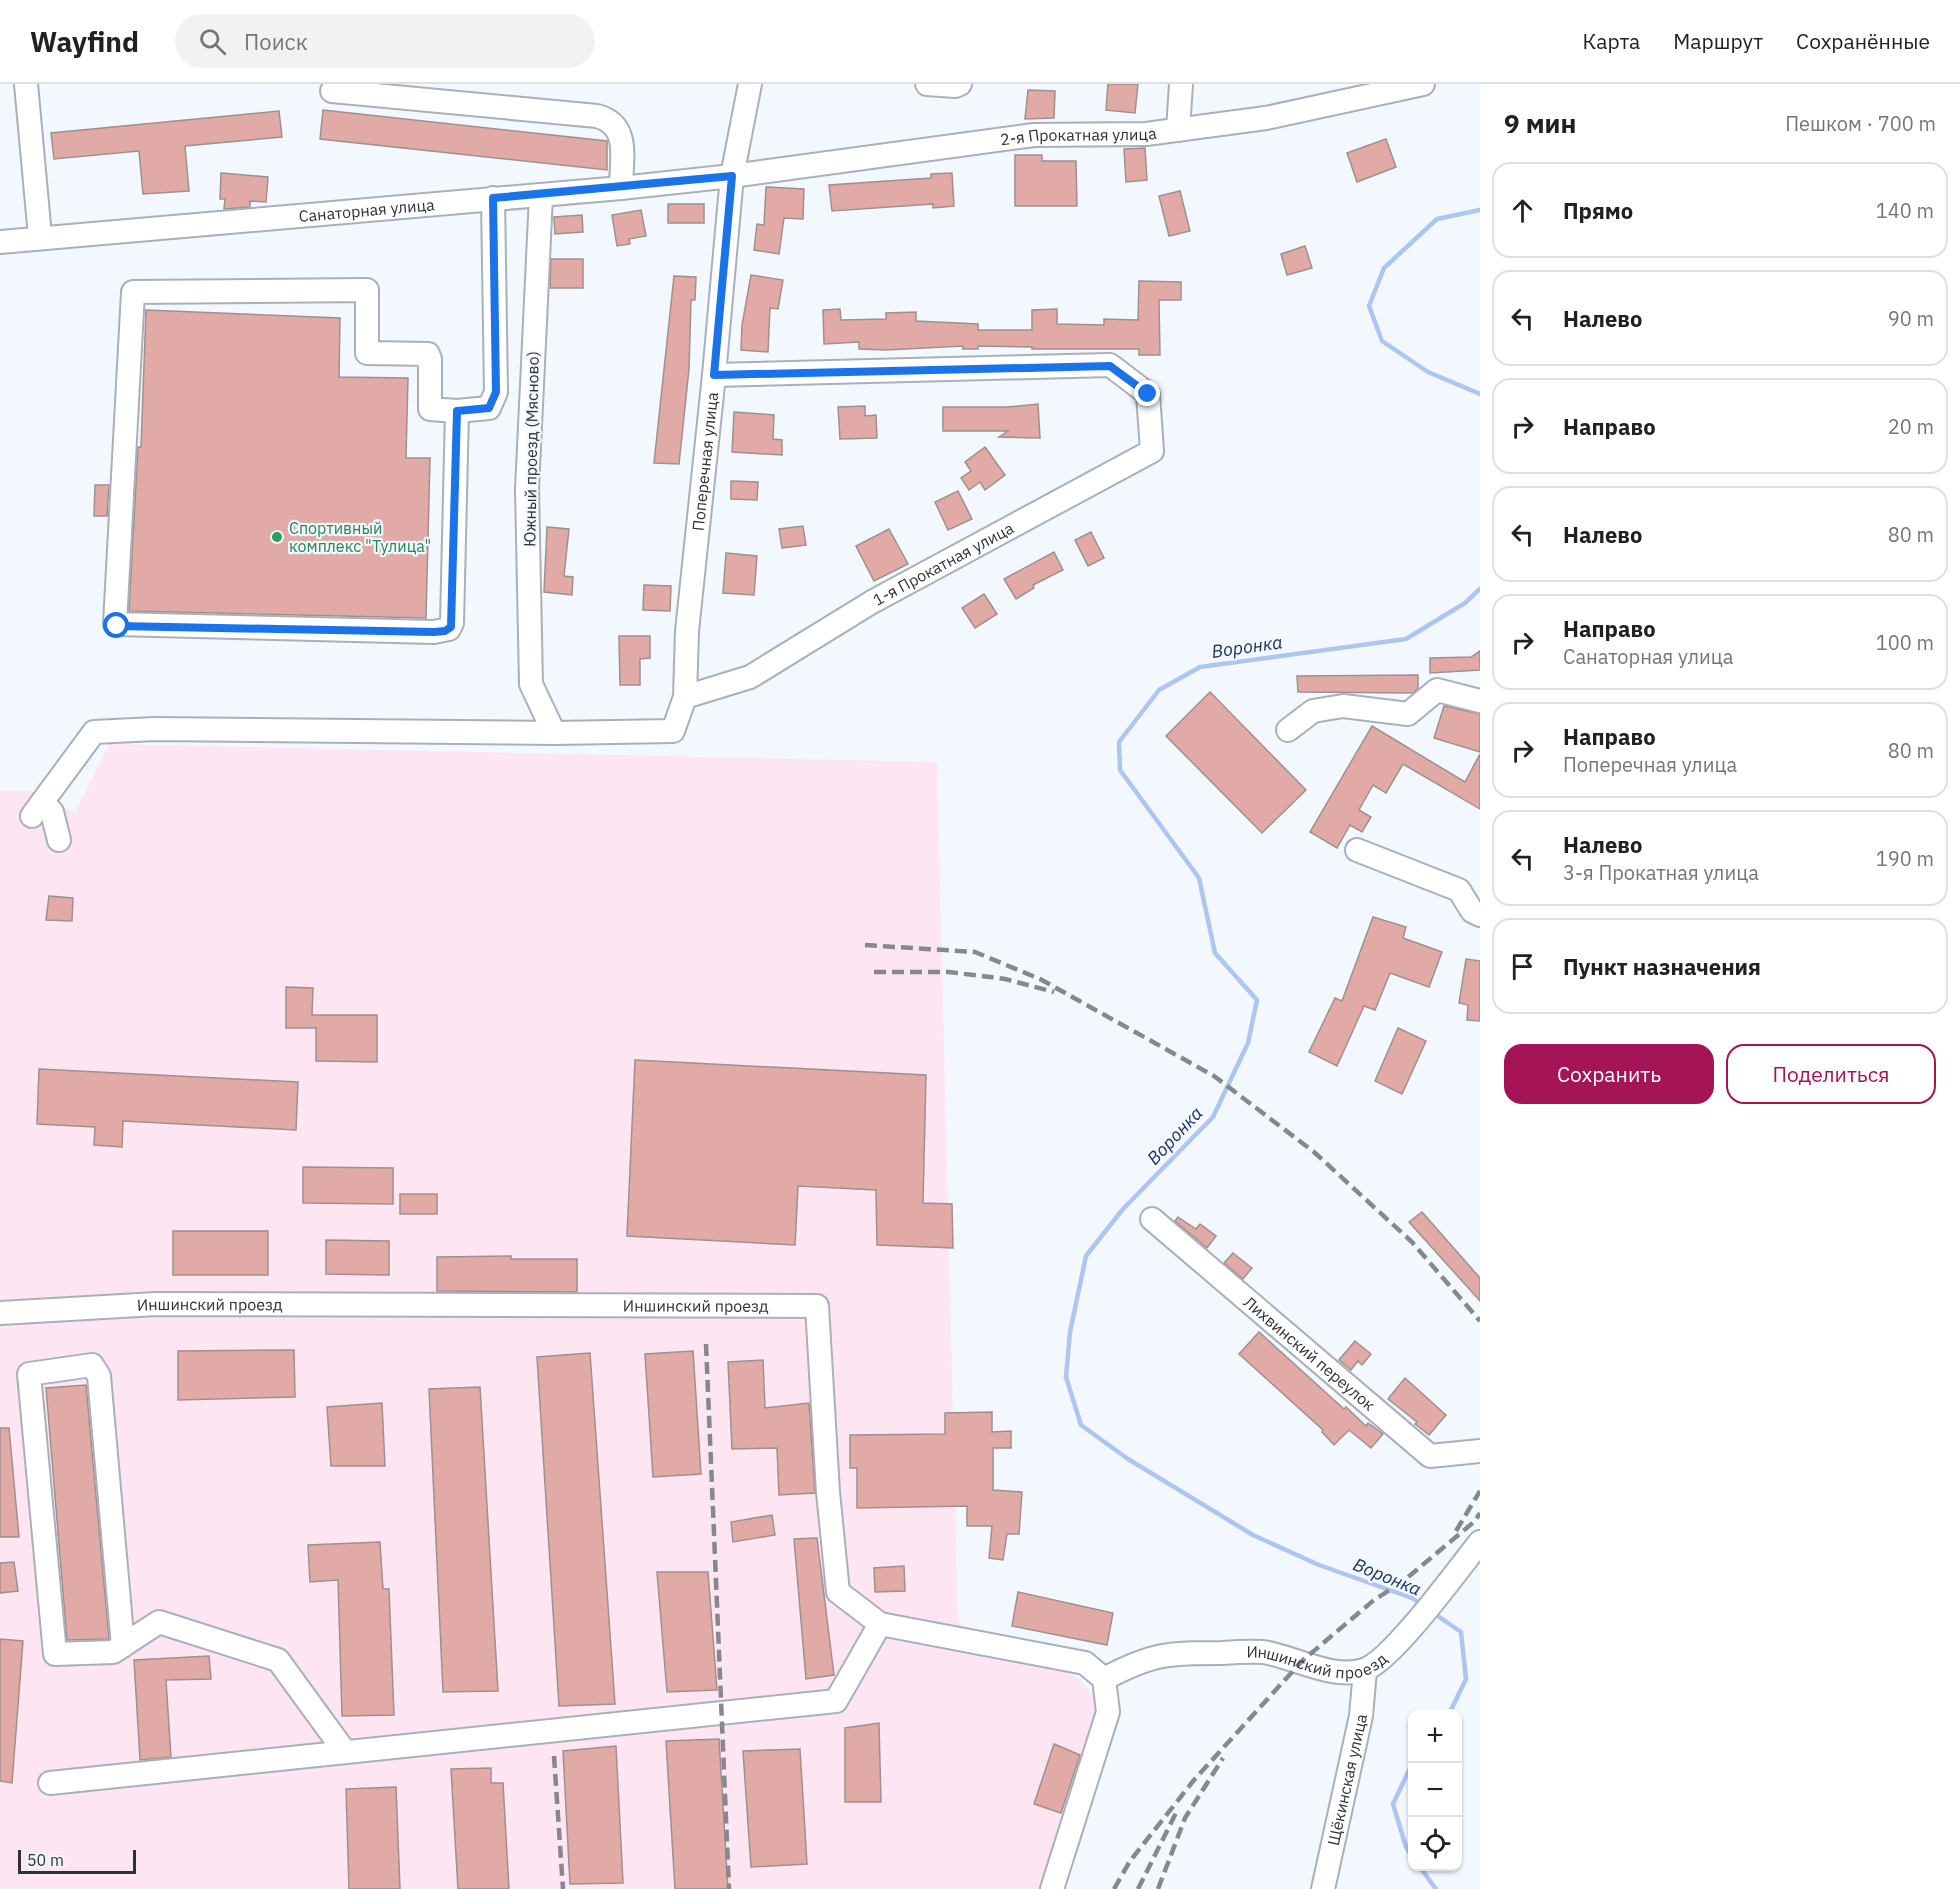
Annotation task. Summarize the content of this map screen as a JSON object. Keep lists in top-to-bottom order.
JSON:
{
  "streets": {
    "street": [
      "2-я Прокатная улица",
      "Санаторная улица",
      "Южный проезд (Мясново)",
      "Поперечная улица",
      "1-я Прокатная улица",
      "Иншинский проезд",
      "Лихвинский переулок",
      "Щёкинская улица"
    ]
  },
  "crossings": [
    ["2-я Прокатная улица", "Санаторная улица"],
    ["2-я Прокатная улица", "Поперечная улица"],
    ["Санаторная улица", "Южный проезд (Мясново)"],
    ["Санаторная улица", "Поперечная улица"],
    ["Южный проезд (Мясново)", "Поперечная улица"],
    ["Поперечная улица", "1-я Прокатная улица"],
    ["Иншинский проезд", "Щёкинская улица"]
  ],
  "water": ["Воронка"],
  "places": ["Спортивный комплекс \"Тулица\""],
  "scale_bar": "50 m",
  "page": {
    "header": "Wayfind",
    "search": "Поиск",
    "nav": ["Карта", "Маршрут", "Сохранённые"],
    "heading": ["9 мин", "Пешком · 700 m"],
    "list": [
      ["Прямо", "140 m"],
      ["Налево", "90 m"],
      ["Направо", "20 m"],
      ["Налево", "80 m"],
      ["Направо", "Санаторная улица", "100 m"],
      ["Направо", "Поперечная улица", "80 m"],
      ["Налево", "3-я Прокатная улица", "190 m"],
      "Пункт назначения"
    ],
    "buttons": ["Сохранить", "Поделиться"],
    "map_buttons": ["+", "−"],
    "scale": "50 m"
  }
}
